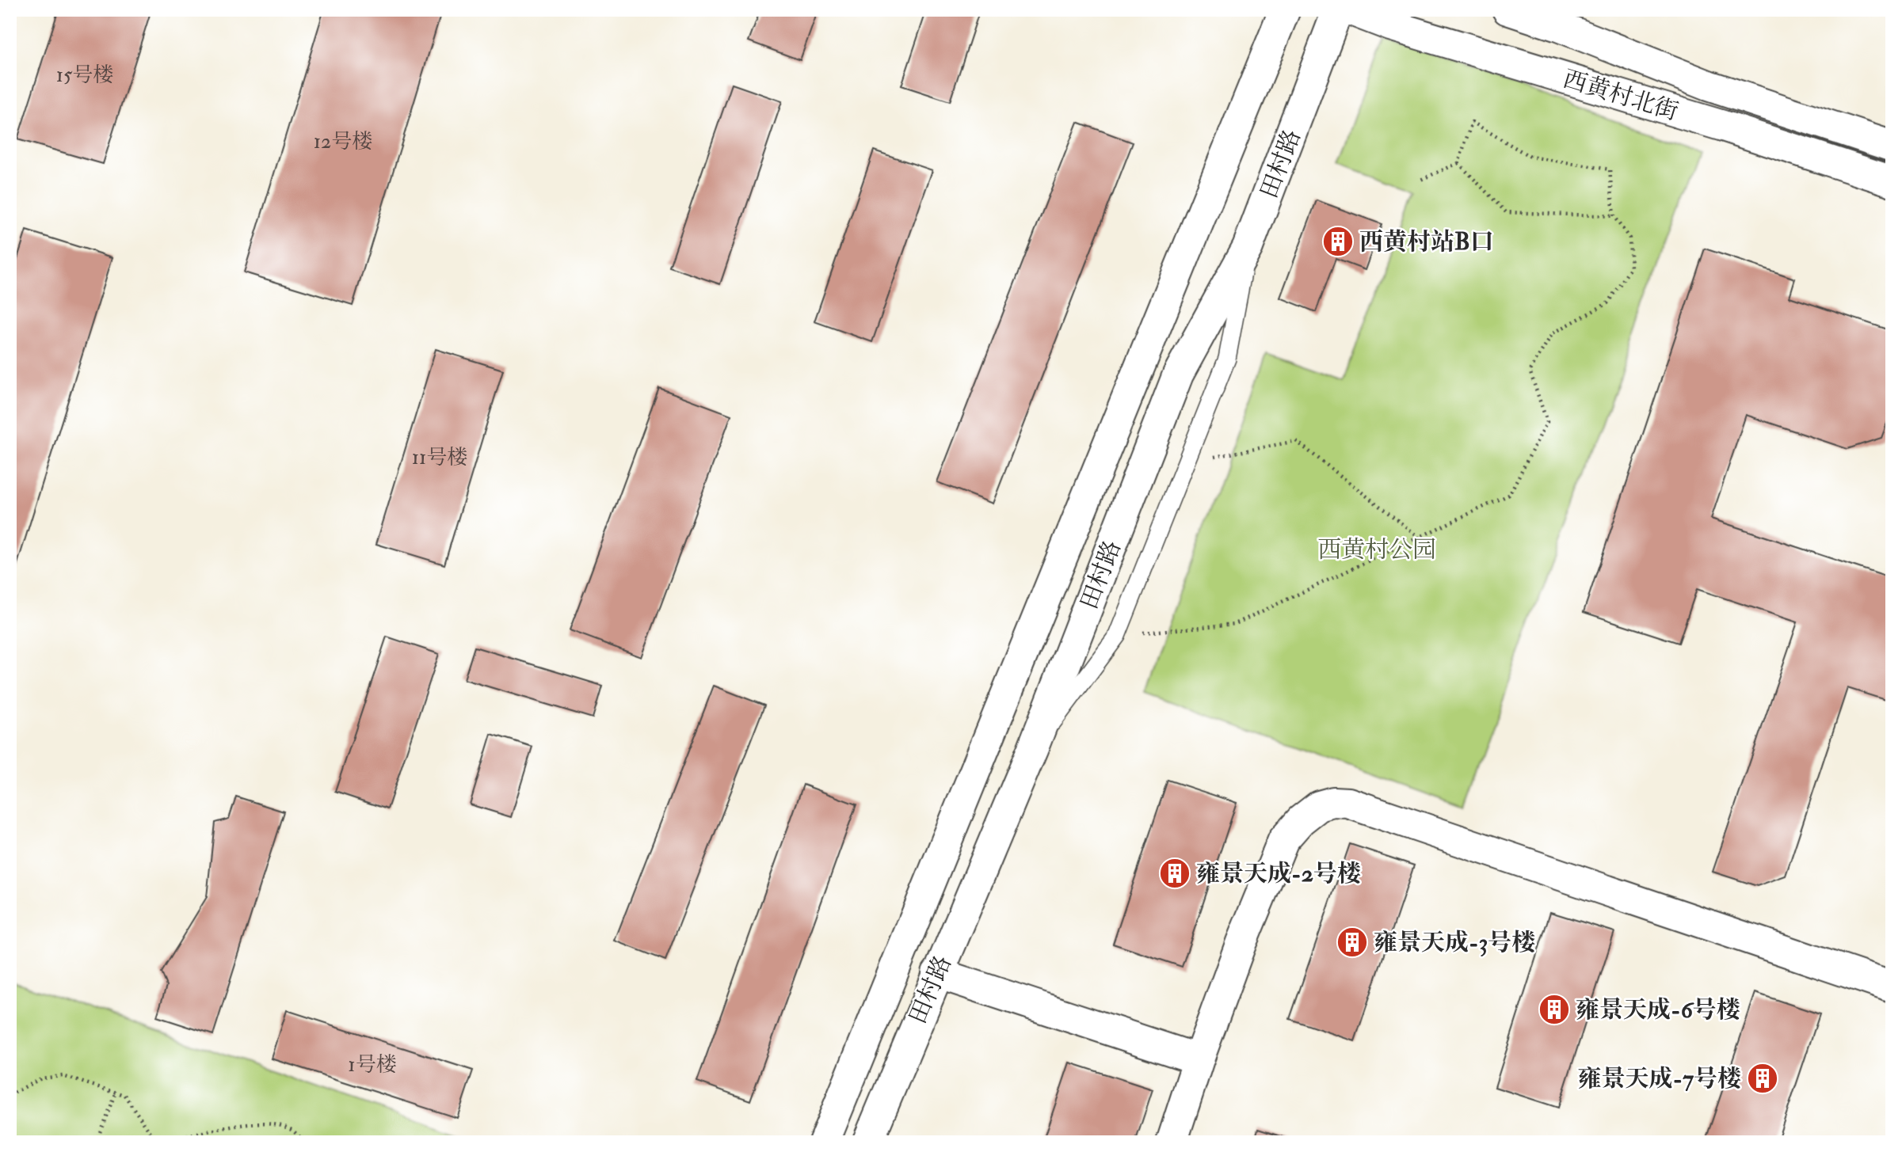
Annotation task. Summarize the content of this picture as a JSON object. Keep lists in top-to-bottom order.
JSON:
{
  "streets": {
    "main road": ["西黄村北街", "田村路"]
  },
  "parks": ["西黄村公园"],
  "places": {
    "building": [
      "西黄村站B口",
      "雍景天成-2号楼",
      "雍景天成-3号楼",
      "雍景天成-6号楼",
      "雍景天成-7号楼"
    ]
  },
  "house_numbers": [
    "15号楼",
    "12号楼",
    "11号楼",
    "1号楼"
  ]
}
